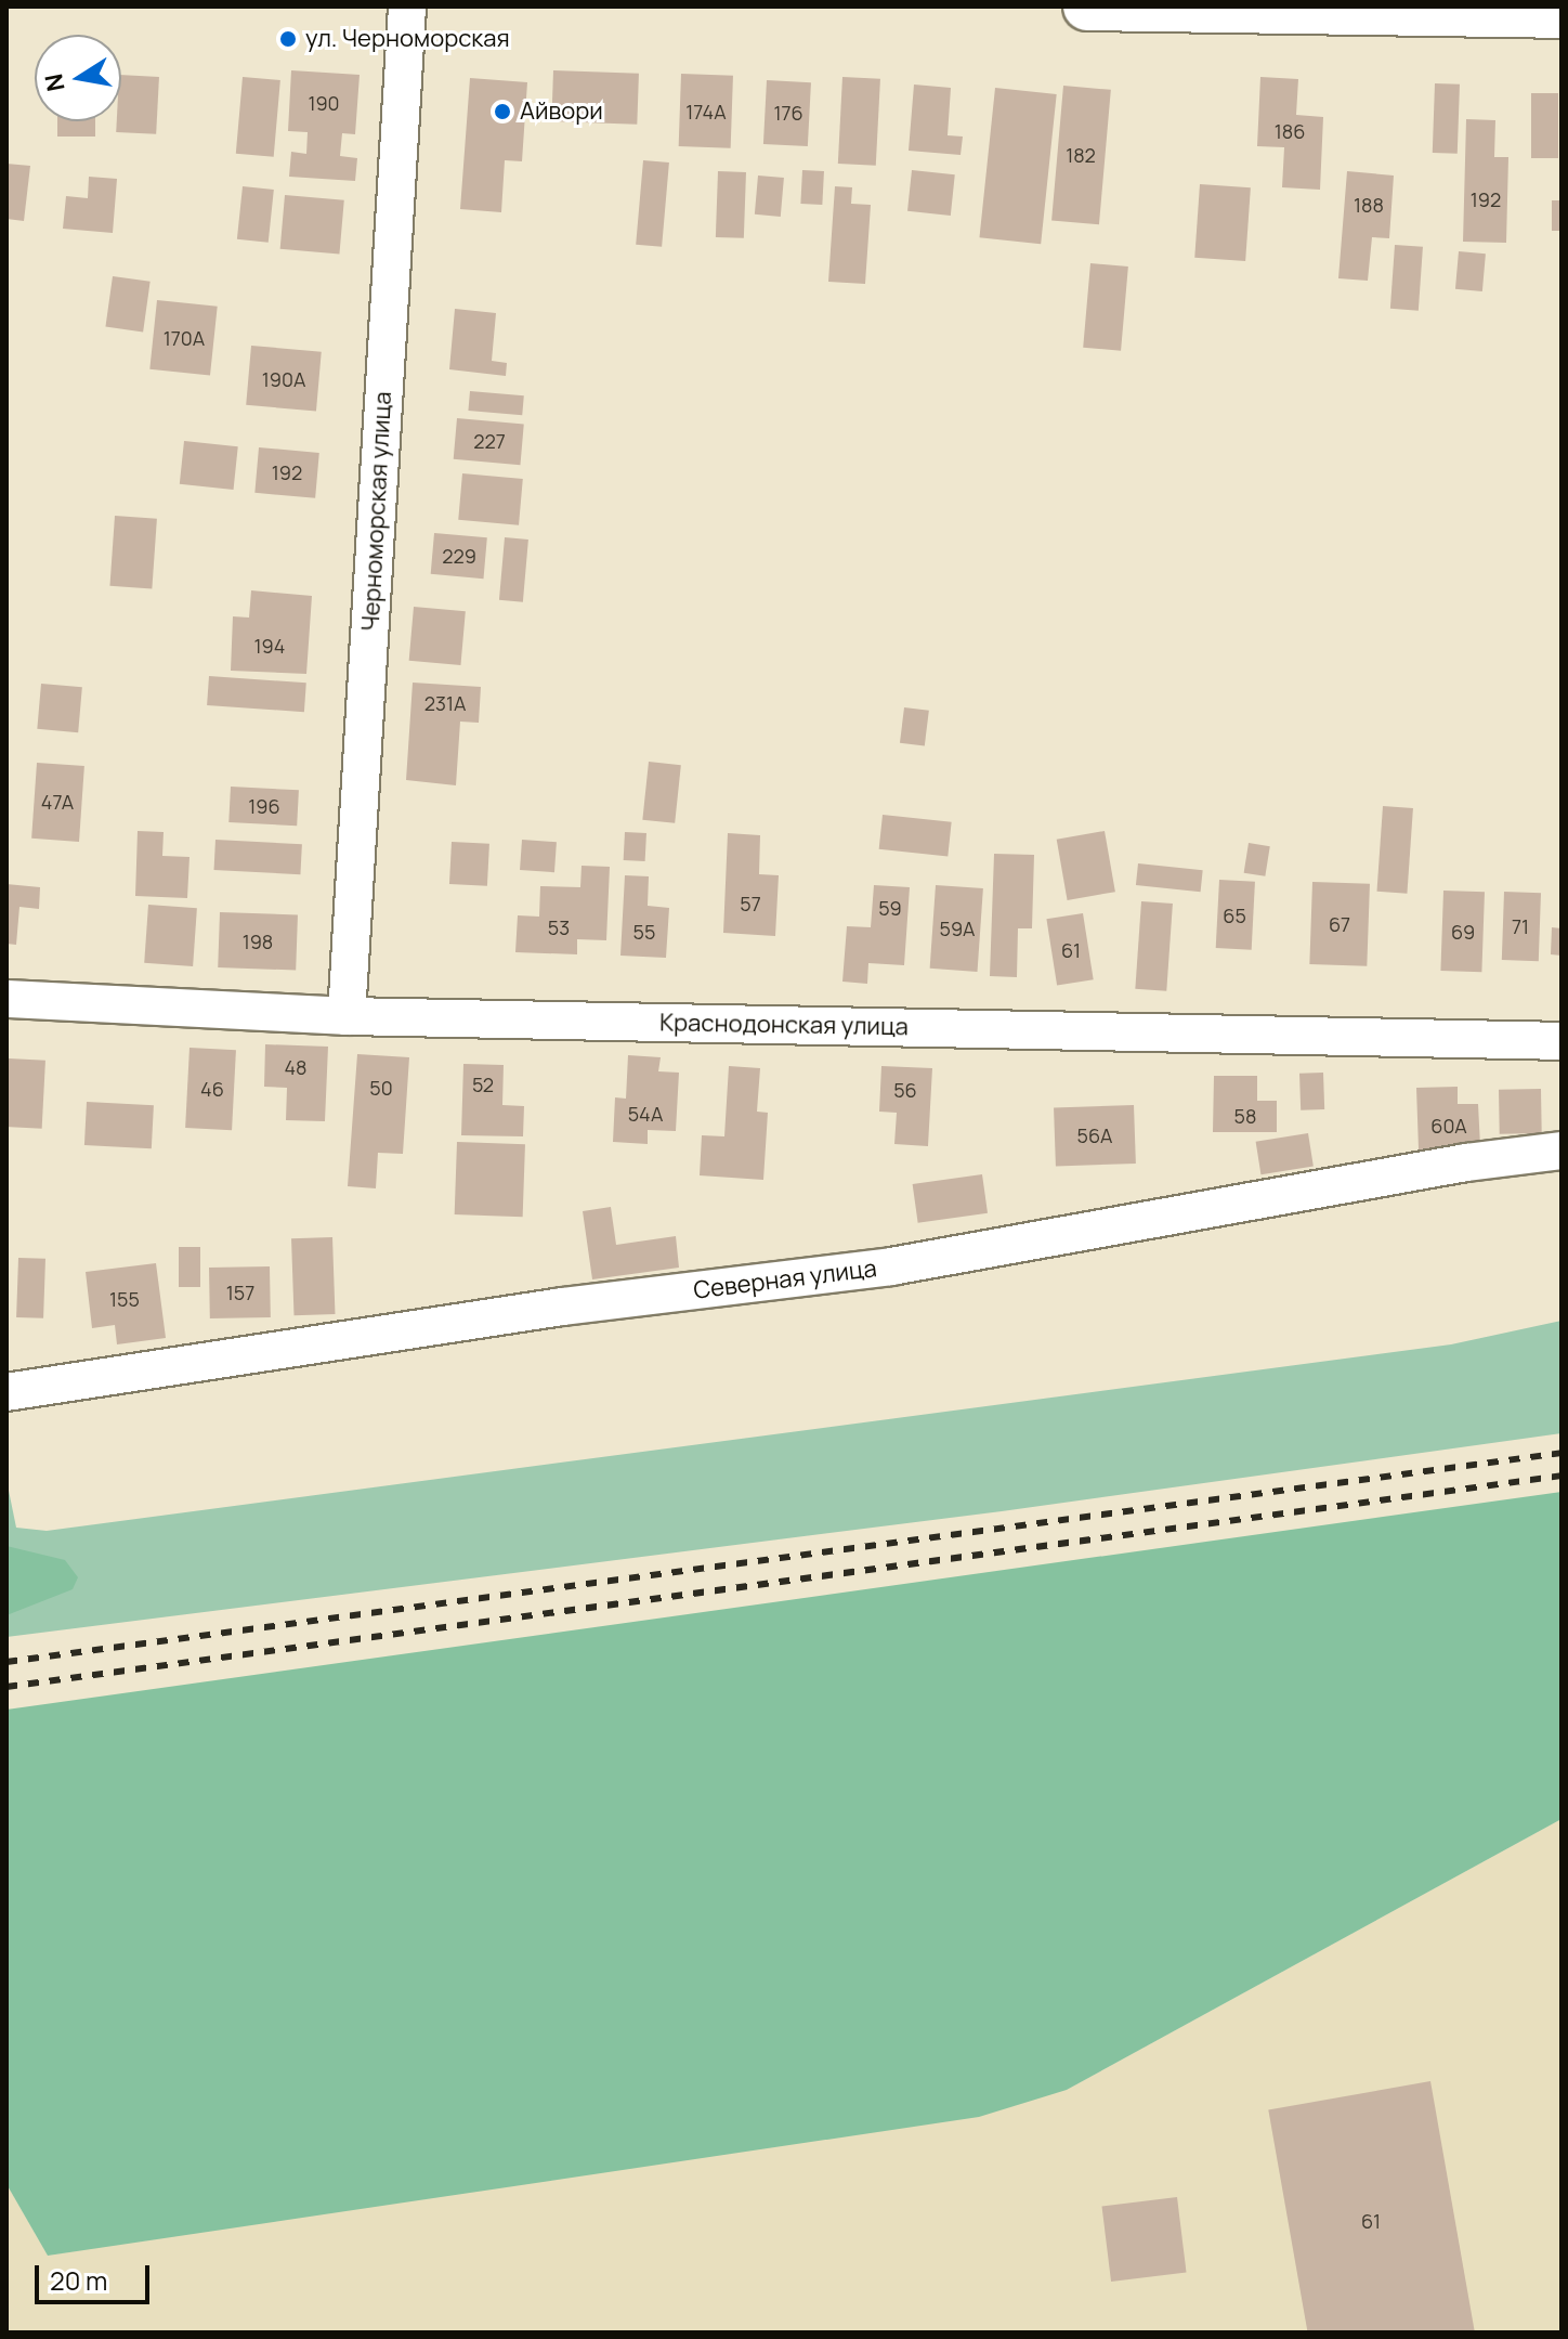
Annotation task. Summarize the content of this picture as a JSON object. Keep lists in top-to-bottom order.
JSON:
{
  "streets": {
    "street": ["Черноморская улица", "Краснодонская улица", "Северная улица"]
  },
  "crossings": [
    ["Черноморская улица", "Краснодонская улица"]
  ],
  "places": ["ул. Черноморская", "Айвори"],
  "house_numbers": [
    "190",
    "174А",
    "176",
    "186",
    "182",
    "192",
    "188",
    "170А",
    "190А",
    "227",
    "192",
    "229",
    "194",
    "231А",
    "47А",
    "196",
    "57",
    "59",
    "65",
    "67",
    "71",
    "53",
    "59А",
    "55",
    "69",
    "198",
    "61",
    "48",
    "52",
    "50",
    "46",
    "56",
    "54А",
    "58",
    "60А",
    "56А",
    "157",
    "155",
    "61"
  ],
  "scale_bar": "20 m",
  "north": "left"
}
